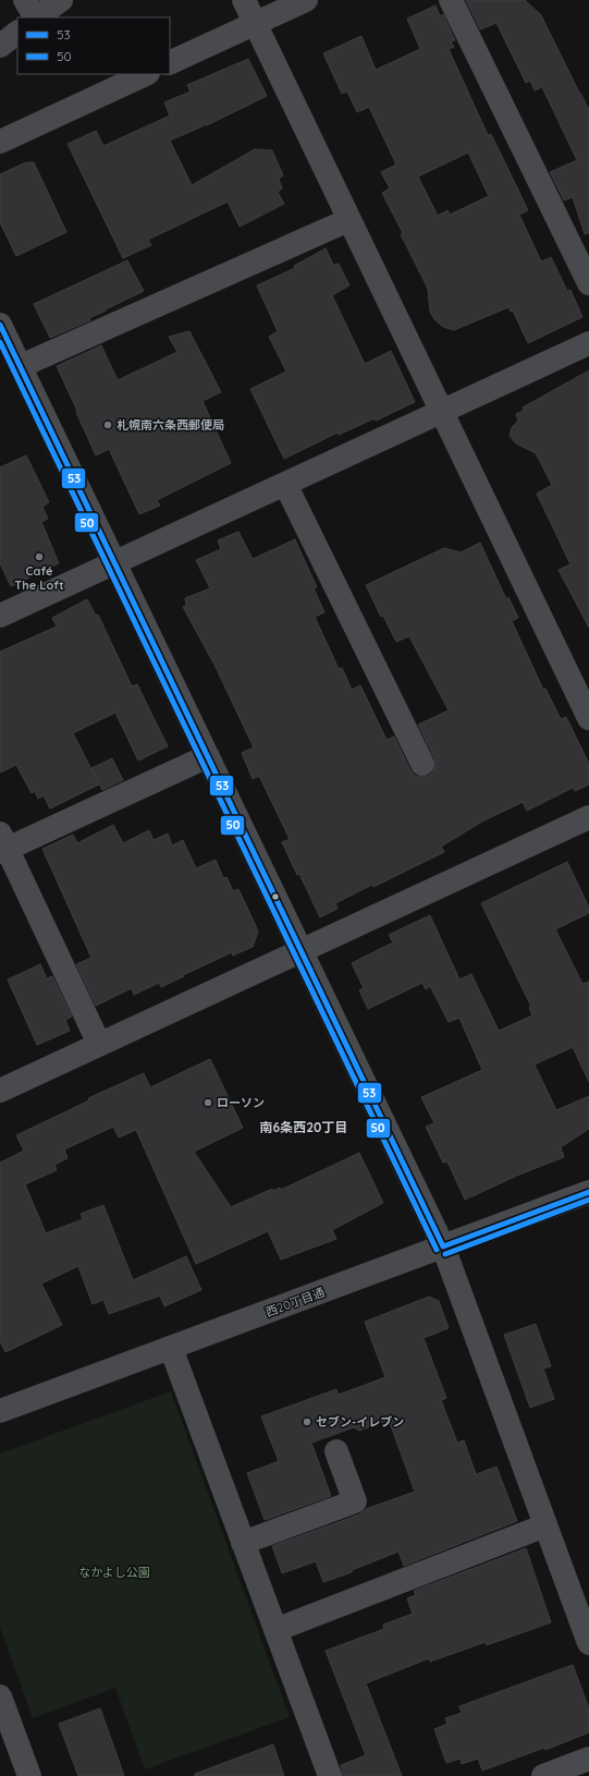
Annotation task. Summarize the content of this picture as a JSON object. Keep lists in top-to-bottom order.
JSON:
{
  "streets": {
    "street": ["西20丁目通"]
  },
  "districts": ["南6条西20丁目"],
  "parks": ["なかよし公園"],
  "places": [
    "札幌南六条西郵便局",
    "Café The Loft",
    "ローソン",
    "セブン-イレブン"
  ],
  "lines": ["transit line 53", "transit line 50"],
  "legend": ["53", "50"]
}
